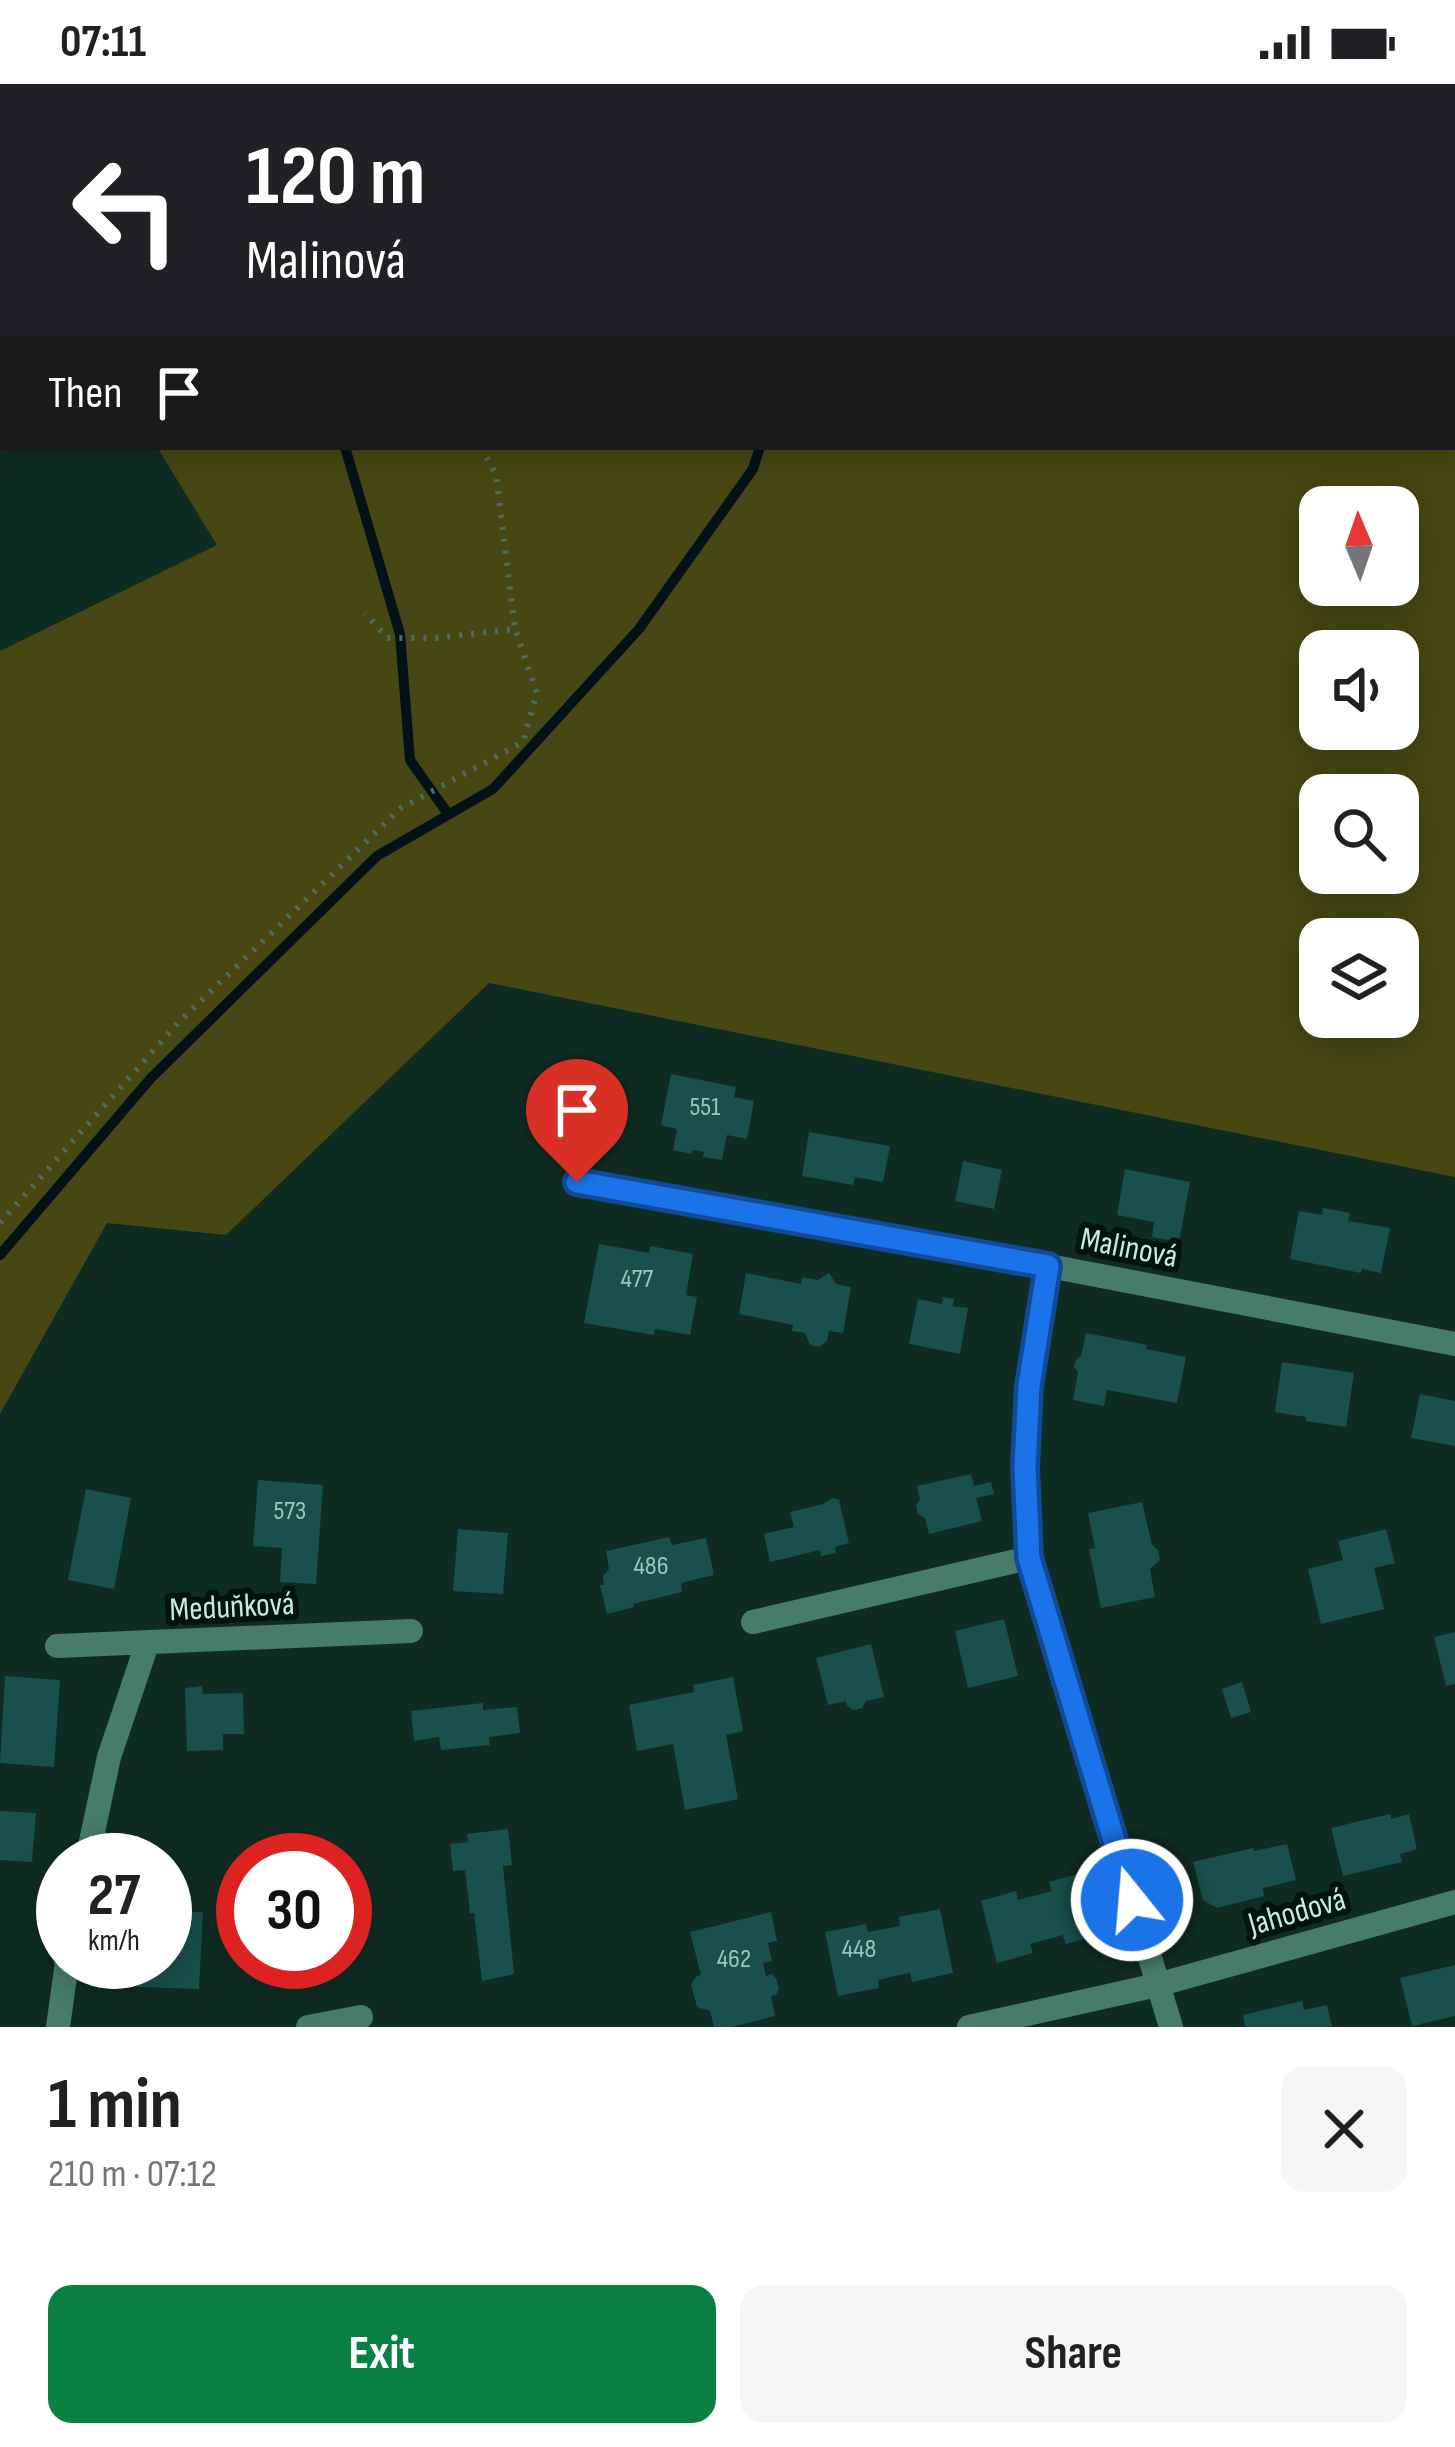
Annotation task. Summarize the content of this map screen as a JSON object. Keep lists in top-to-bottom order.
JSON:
{
  "streets": {
    "street": ["Malinová", "Meduňková", "Jahodová"]
  },
  "house_numbers": [
    "551",
    "477",
    "573",
    "486",
    "448",
    "462"
  ],
  "north": "top",
  "page": {
    "status": "07:11",
    "turn": ["120 m", "Malinová"],
    "then": "Then",
    "speed": "27 km/h",
    "limit": "30",
    "heading": ["1 min", "210 m · 07:12"],
    "buttons": ["Exit", "Share"]
  }
}
